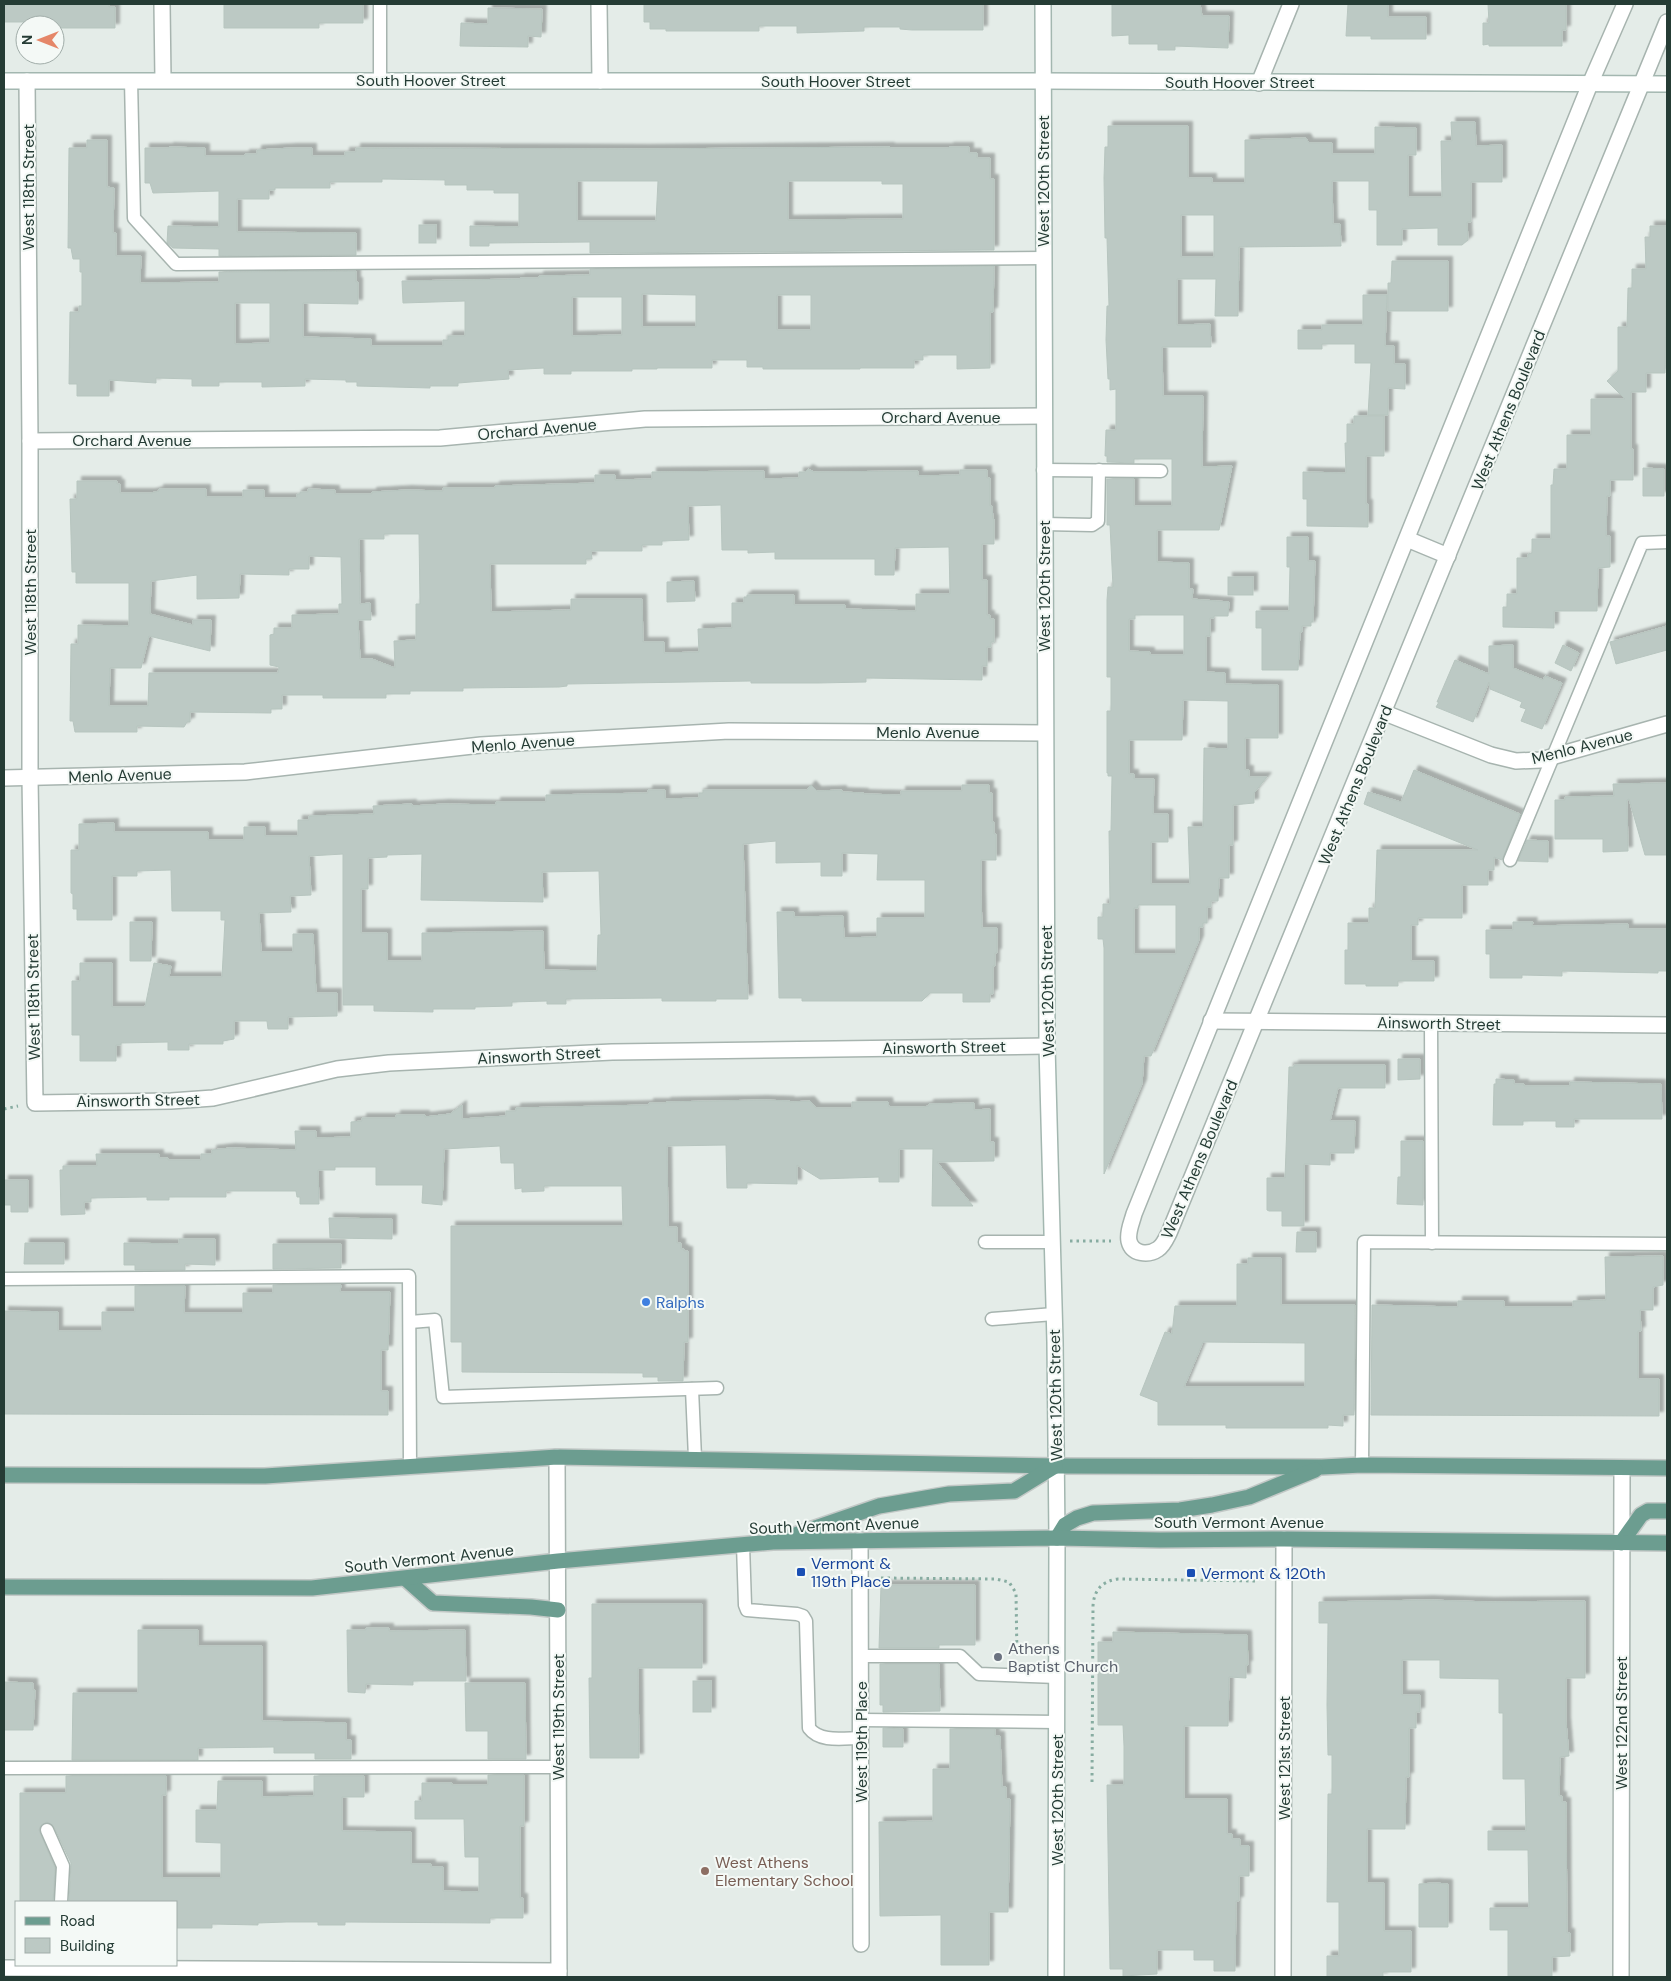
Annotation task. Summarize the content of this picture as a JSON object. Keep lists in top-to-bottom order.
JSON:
{
  "streets": {
    "main road": ["South Vermont Avenue"],
    "street": [
      "South Hoover Street",
      "West 120th Street",
      "West 118th Street",
      "West Athens Boulevard",
      "Orchard Avenue",
      "Menlo Avenue",
      "Ainsworth Street",
      "West 119th Street",
      "West 122nd Street",
      "West 119th Place",
      "West 121st Street"
    ]
  },
  "crossings": [
    ["South Hoover Street", "West 120th Street"],
    ["South Hoover Street", "West 118th Street"],
    ["South Hoover Street", "West Athens Boulevard"],
    ["West 120th Street", "Orchard Avenue"],
    ["West 120th Street", "Menlo Avenue"],
    ["West 120th Street", "Ainsworth Street"],
    ["West 120th Street", "South Vermont Avenue"],
    ["West 118th Street", "Orchard Avenue"],
    ["West 118th Street", "Menlo Avenue"],
    ["West 118th Street", "Ainsworth Street"],
    ["West Athens Boulevard", "Menlo Avenue"],
    ["West Athens Boulevard", "Ainsworth Street"],
    ["South Vermont Avenue", "West 119th Street"],
    ["South Vermont Avenue", "West 122nd Street"],
    ["South Vermont Avenue", "West 119th Place"],
    ["South Vermont Avenue", "West 121st Street"]
  ],
  "places": {
    "other": ["Ralphs", "Athens Baptist Church", "West Athens Elementary School"],
    "transit": ["Vermont & 119th Place", "Vermont & 120th"]
  },
  "legend": ["Road", "Building"],
  "north": "left"
}
